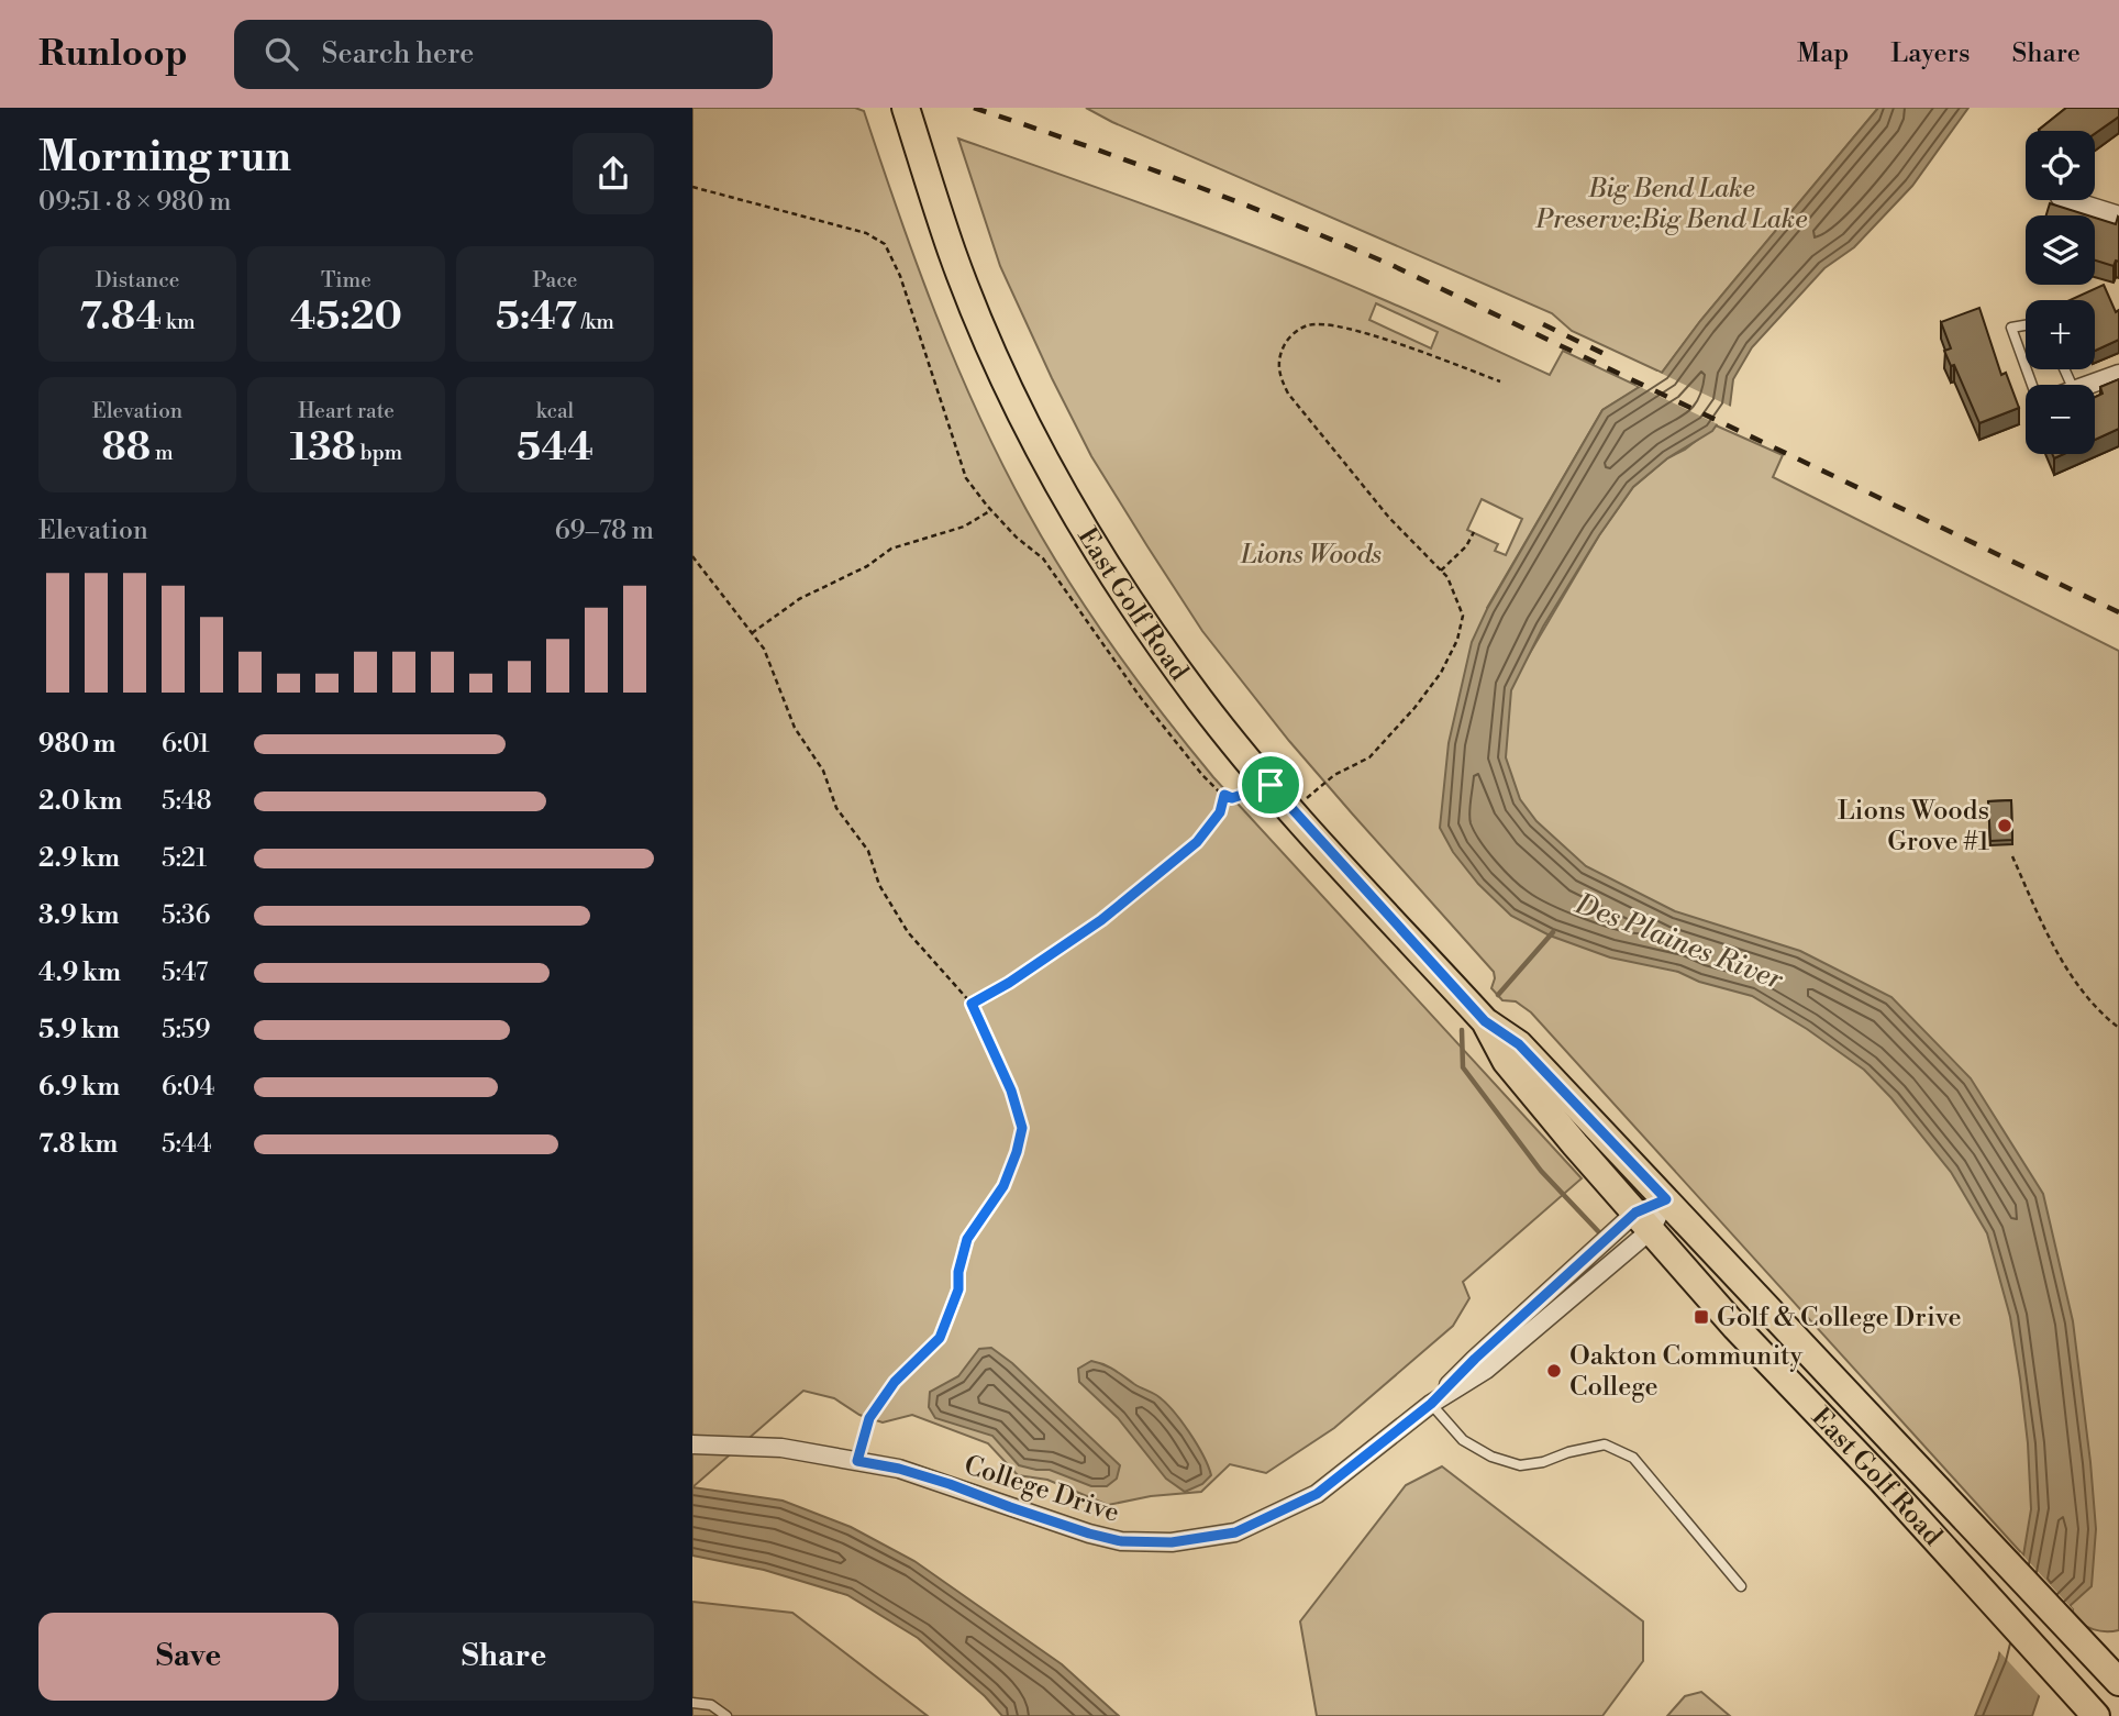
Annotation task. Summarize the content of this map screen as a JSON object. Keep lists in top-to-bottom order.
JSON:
{
  "streets": {
    "main road": ["East Golf Road"],
    "street": ["College Drive"]
  },
  "crossings": [
    ["East Golf Road", "College Drive"]
  ],
  "water": ["Des Plaines River"],
  "parks": ["Big Bend Lake Preserve;Big Bend Lake", "Lions Woods"],
  "places": {
    "other": ["Lions Woods Grove #1", "Oakton Community College"],
    "transit": ["Golf & College Drive"]
  },
  "page": {
    "header": "Runloop",
    "search": "Search here",
    "nav": ["Map", "Layers", "Share"],
    "heading": ["Morning run", "09:51 · 8 × 980 m"],
    "map_buttons": ["+", "−"],
    "stats": [
      ["Distance", "7.84 km"],
      ["Time", "45:20"],
      ["Pace", "5:47 /km"],
      ["Elevation", "88 m"],
      ["Heart rate", "138 bpm"],
      ["kcal", "544"]
    ],
    "chart": ["Elevation", "69–78 m"],
    "list": [
      {
        "name": "980 m",
        "note": "6:01"
      },
      {
        "name": "2.0 km",
        "note": "5:48"
      },
      {
        "name": "2.9 km",
        "note": "5:21"
      },
      {
        "name": "3.9 km",
        "note": "5:36"
      },
      {
        "name": "4.9 km",
        "note": "5:47"
      },
      {
        "name": "5.9 km",
        "note": "5:59"
      },
      {
        "name": "6.9 km",
        "note": "6:04"
      },
      {
        "name": "7.8 km",
        "note": "5:44"
      }
    ],
    "buttons": ["Save", "Share"]
  }
}
